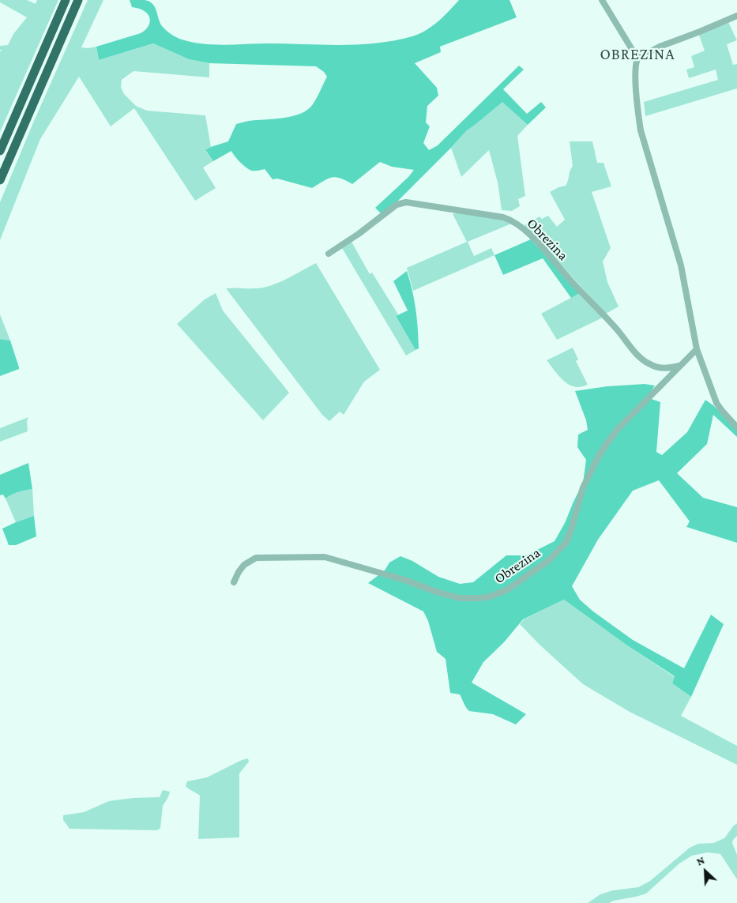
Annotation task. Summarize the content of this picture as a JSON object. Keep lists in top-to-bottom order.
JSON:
{
  "streets": {
    "street": ["Obrezina"]
  },
  "districts": ["OBREZINA"],
  "north": "top left"
}
